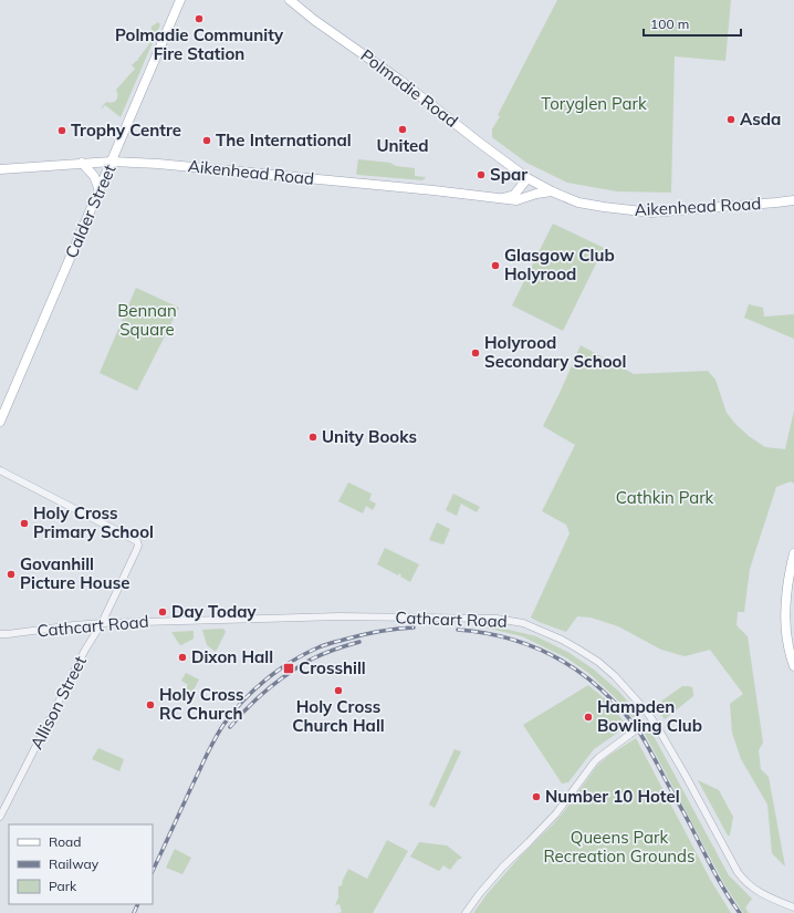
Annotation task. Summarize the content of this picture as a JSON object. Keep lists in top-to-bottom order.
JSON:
{
  "streets": {
    "main road": ["Polmadie Road", "Aikenhead Road", "Calder Street"],
    "street": ["Cathcart Road", "Allison Street"]
  },
  "crossings": [
    ["Polmadie Road", "Aikenhead Road"],
    ["Aikenhead Road", "Calder Street"],
    ["Cathcart Road", "Allison Street"]
  ],
  "parks": [
    "Toryglen Park",
    "Bennan Square",
    "Cathkin Park",
    "Queens Park Recreation Grounds"
  ],
  "places": {
    "other": [
      "Polmadie Community Fire Station",
      "Asda",
      "United",
      "Trophy Centre",
      "The International",
      "Spar",
      "Glasgow Club Holyrood",
      "Holyrood Secondary School",
      "Unity Books",
      "Holy Cross Primary School",
      "Govanhill Picture House",
      "Day Today",
      "Dixon Hall",
      "Holy Cross Church Hall",
      "Holy Cross RC Church",
      "Hampden Bowling Club",
      "Number 10 Hotel"
    ],
    "transit": ["Crosshill"]
  },
  "legend": ["Road", "Railway", "Park"],
  "scale_bar": "100 m"
}
